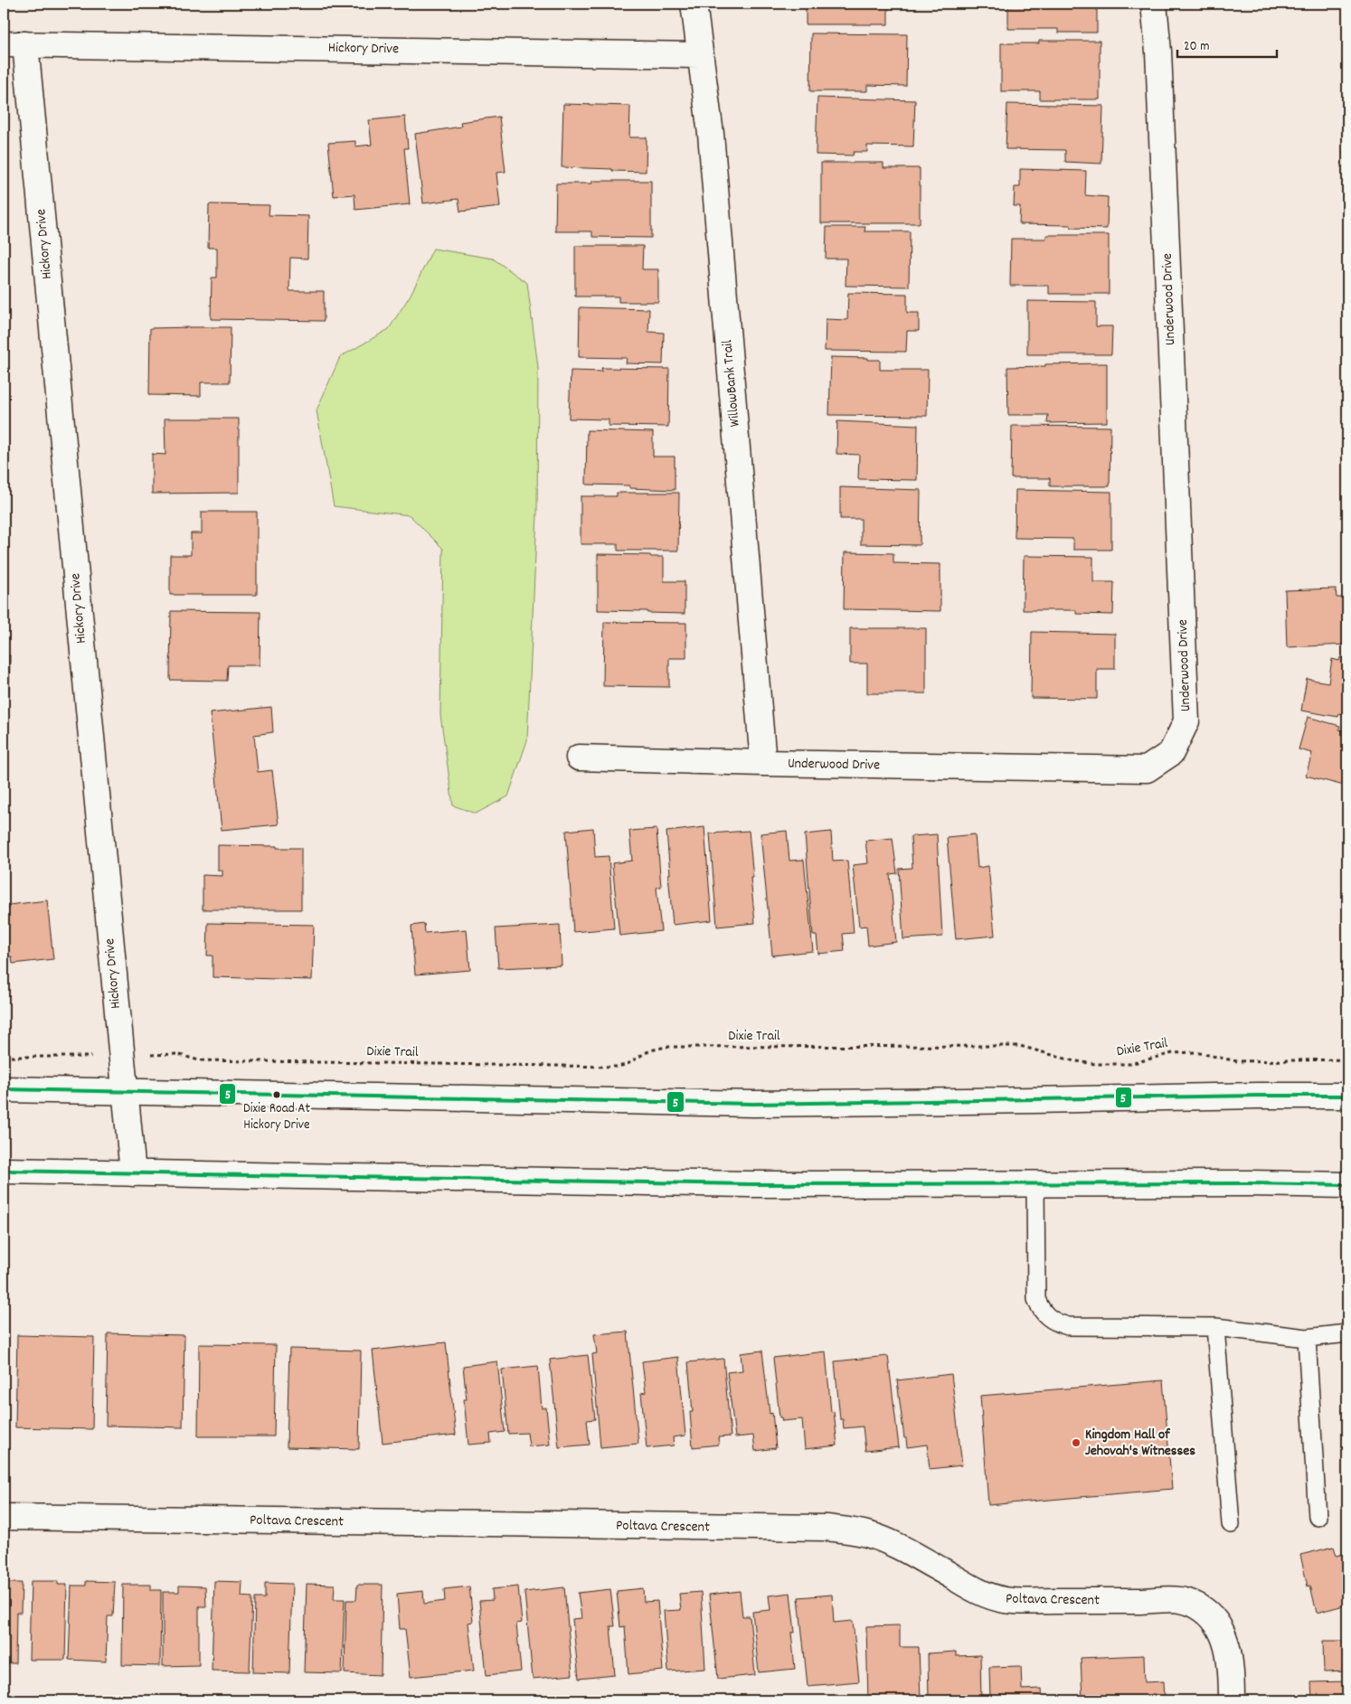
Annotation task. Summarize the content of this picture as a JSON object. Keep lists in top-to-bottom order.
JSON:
{
  "streets": {
    "street": [
      "Hickory Drive",
      "Underwood Drive",
      "WillowBank Trail",
      "Poltava Crescent"
    ],
    "path": ["Dixie Trail"]
  },
  "crossings": [
    ["Hickory Drive", "WillowBank Trail"],
    ["Underwood Drive", "WillowBank Trail"]
  ],
  "places": ["Dixie Road At Hickory Drive", "Kingdom Hall of Jehovah's Witnesses"],
  "lines": ["transit line 5"],
  "scale_bar": "20 m"
}
